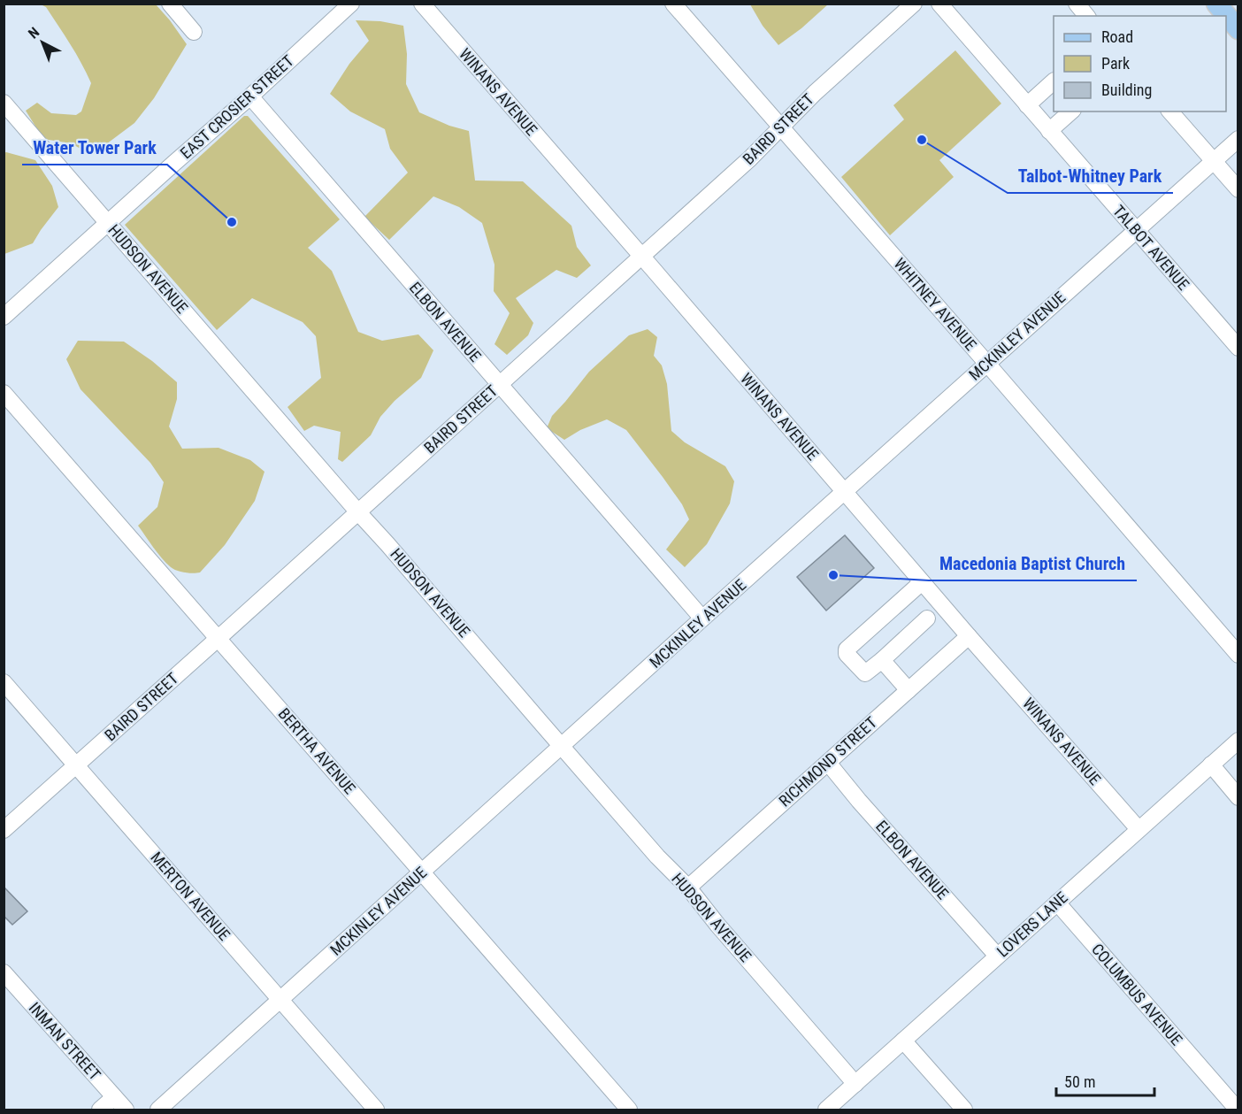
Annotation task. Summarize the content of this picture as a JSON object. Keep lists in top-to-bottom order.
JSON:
{
  "streets": {
    "street": [
      "WINANS AVENUE",
      "EAST CROSIER STREET",
      "BAIRD STREET",
      "TALBOT AVENUE",
      "HUDSON AVENUE",
      "WHITNEY AVENUE",
      "ELBON AVENUE",
      "MCKINLEY AVENUE",
      "BERTHA AVENUE",
      "RICHMOND STREET",
      "MERTON AVENUE",
      "LOVERS LANE",
      "COLUMBUS AVENUE",
      "INMAN STREET"
    ]
  },
  "crossings": [
    ["WINANS AVENUE", "BAIRD STREET"],
    ["WINANS AVENUE", "MCKINLEY AVENUE"],
    ["WINANS AVENUE", "RICHMOND STREET"],
    ["WINANS AVENUE", "LOVERS LANE"],
    ["EAST CROSIER STREET", "HUDSON AVENUE"],
    ["EAST CROSIER STREET", "ELBON AVENUE"],
    ["BAIRD STREET", "HUDSON AVENUE"],
    ["BAIRD STREET", "WHITNEY AVENUE"],
    ["BAIRD STREET", "ELBON AVENUE"],
    ["BAIRD STREET", "BERTHA AVENUE"],
    ["BAIRD STREET", "MERTON AVENUE"],
    ["TALBOT AVENUE", "MCKINLEY AVENUE"],
    ["HUDSON AVENUE", "MCKINLEY AVENUE"],
    ["HUDSON AVENUE", "RICHMOND STREET"],
    ["HUDSON AVENUE", "LOVERS LANE"],
    ["WHITNEY AVENUE", "MCKINLEY AVENUE"],
    ["ELBON AVENUE", "MCKINLEY AVENUE"],
    ["ELBON AVENUE", "RICHMOND STREET"],
    ["ELBON AVENUE", "LOVERS LANE"],
    ["MCKINLEY AVENUE", "BERTHA AVENUE"],
    ["MCKINLEY AVENUE", "MERTON AVENUE"],
    ["LOVERS LANE", "COLUMBUS AVENUE"]
  ],
  "places": ["Talbot-Whitney Park", "Water Tower Park", "Macedonia Baptist Church"],
  "legend": ["Road", "Park", "Building"],
  "scale_bar": "50 m",
  "north": "top left"
}
